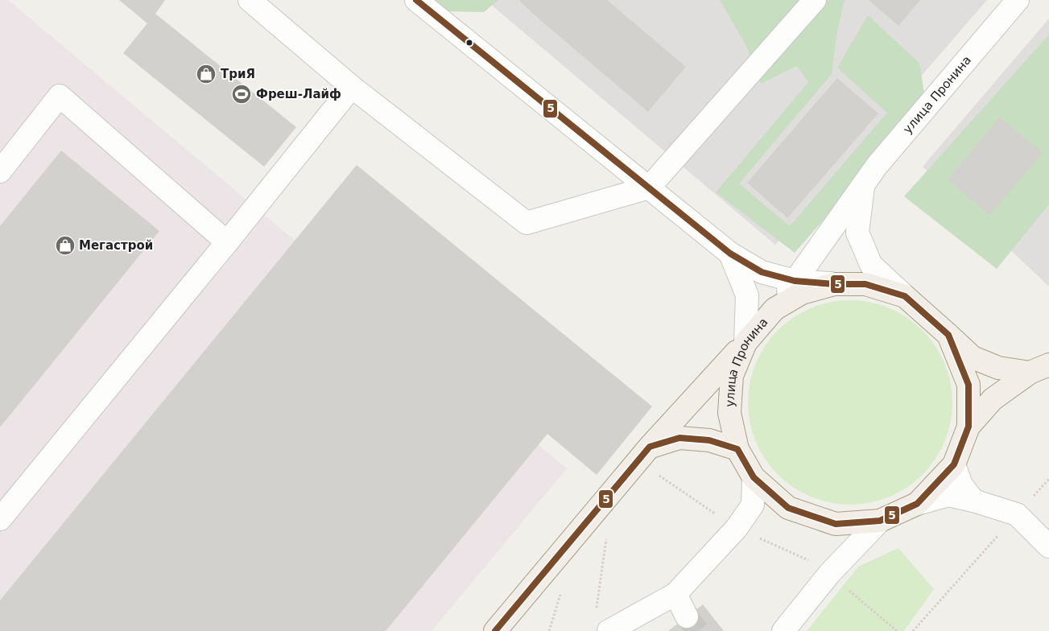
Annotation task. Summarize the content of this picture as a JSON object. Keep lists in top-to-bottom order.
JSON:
{
  "streets": {
    "main road": ["улица Пронина"]
  },
  "places": {
    "shop": ["ТриЯ", "Мегастрой"],
    "sports": ["Фреш-Лайф"]
  },
  "lines": ["transit line 5"]
}
